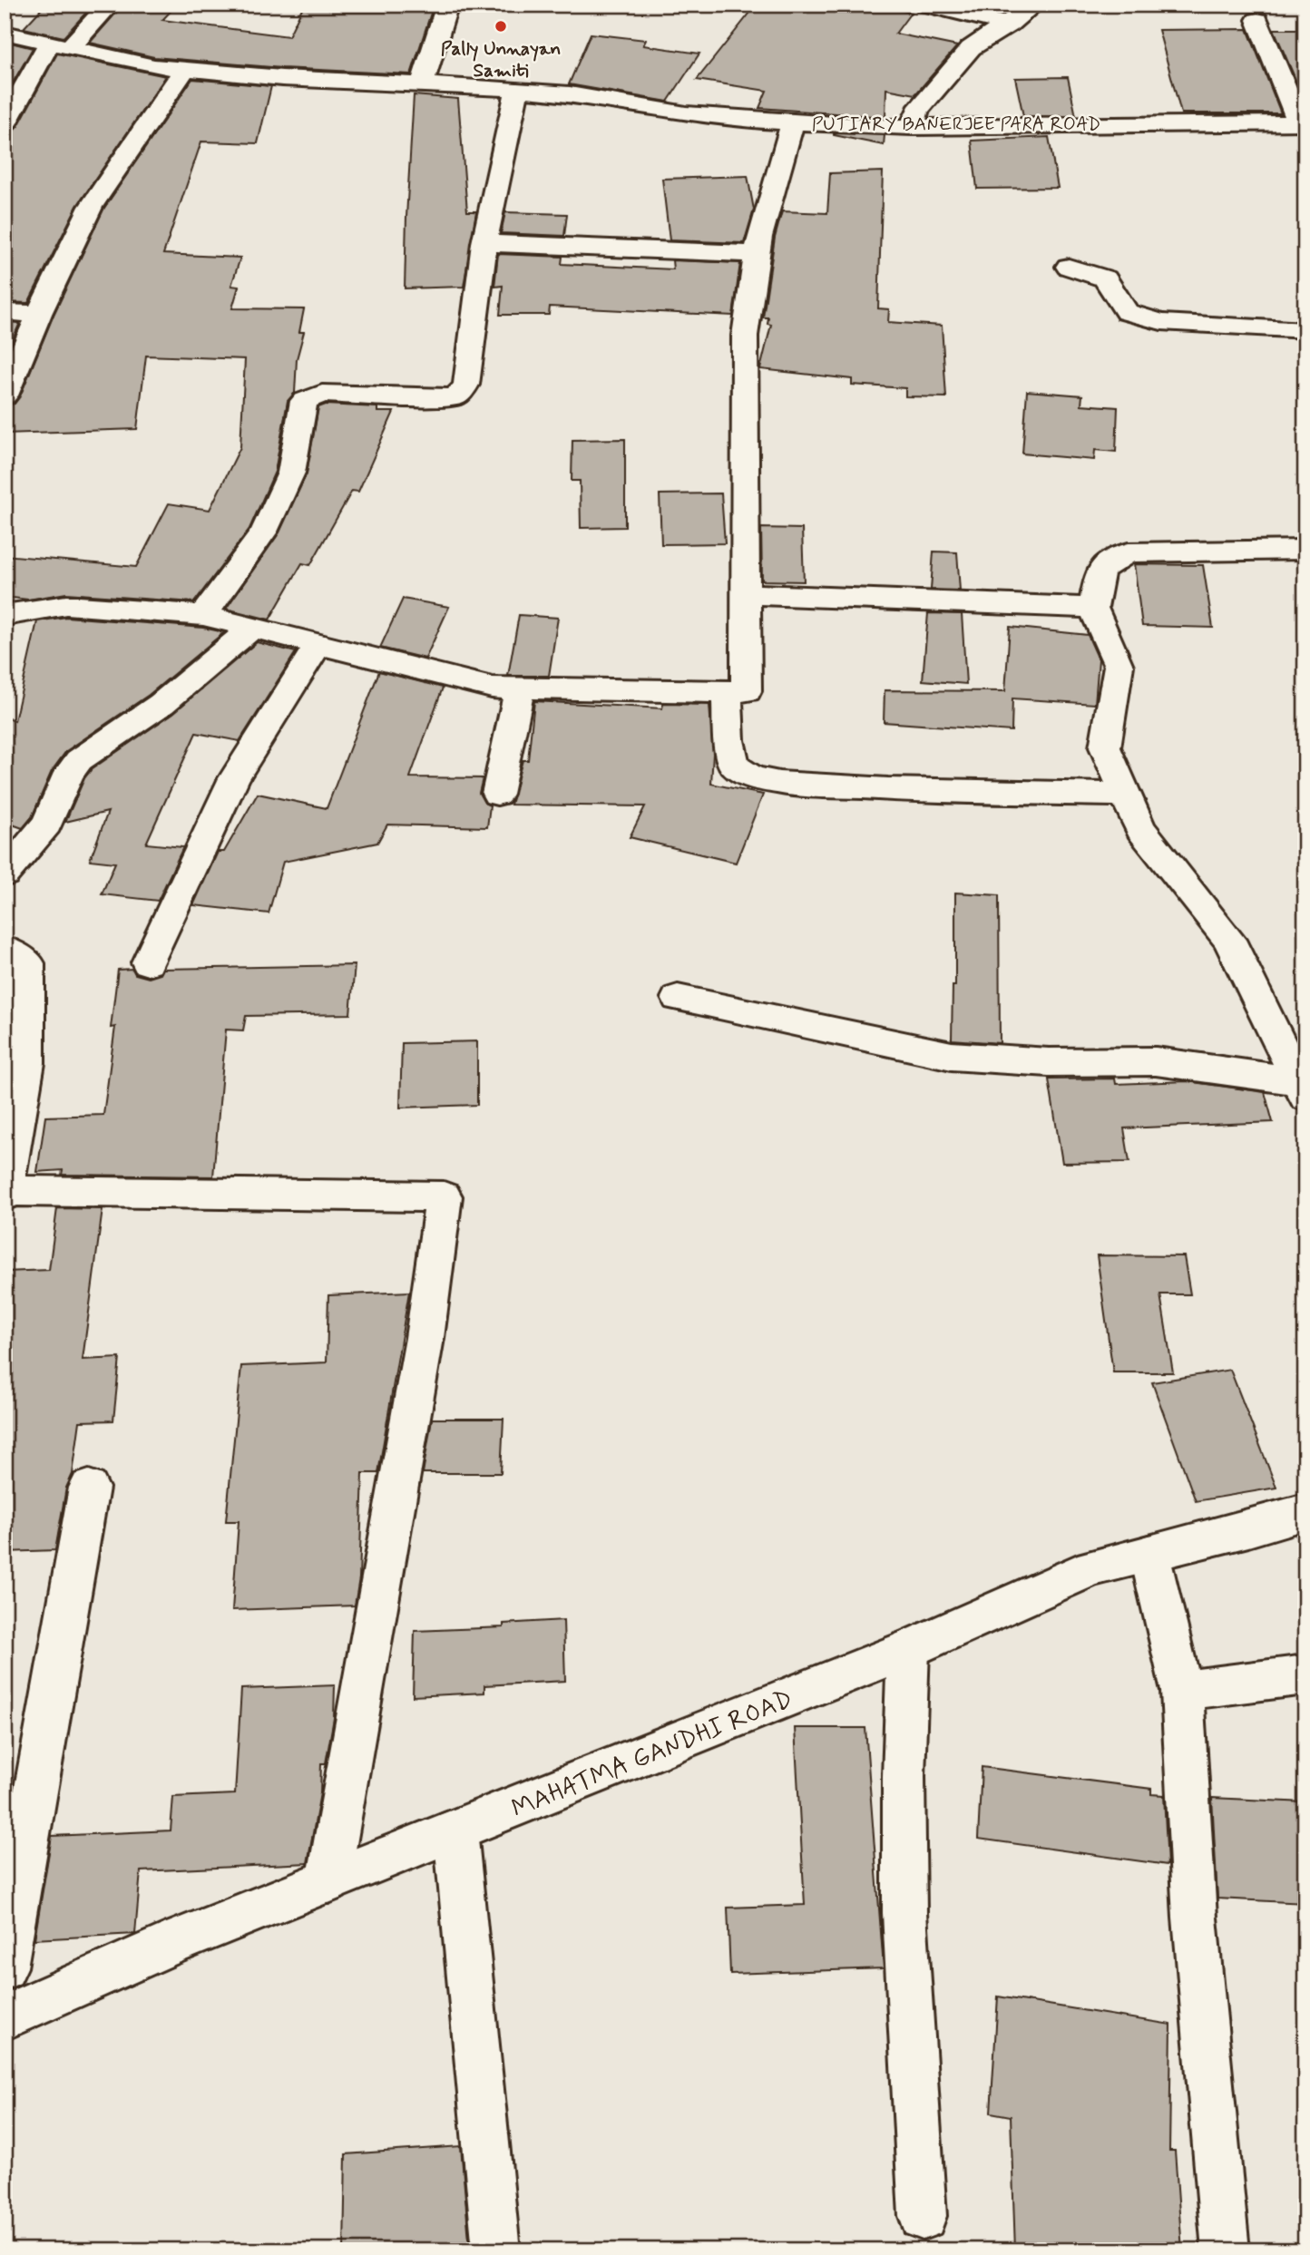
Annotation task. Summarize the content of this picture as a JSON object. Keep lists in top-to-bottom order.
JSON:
{
  "streets": {
    "street": ["PUTIARY BANERJEE PARA ROAD", "MAHATMA GANDHI ROAD"]
  },
  "places": ["Pally Unnayan Samiti"]
}
